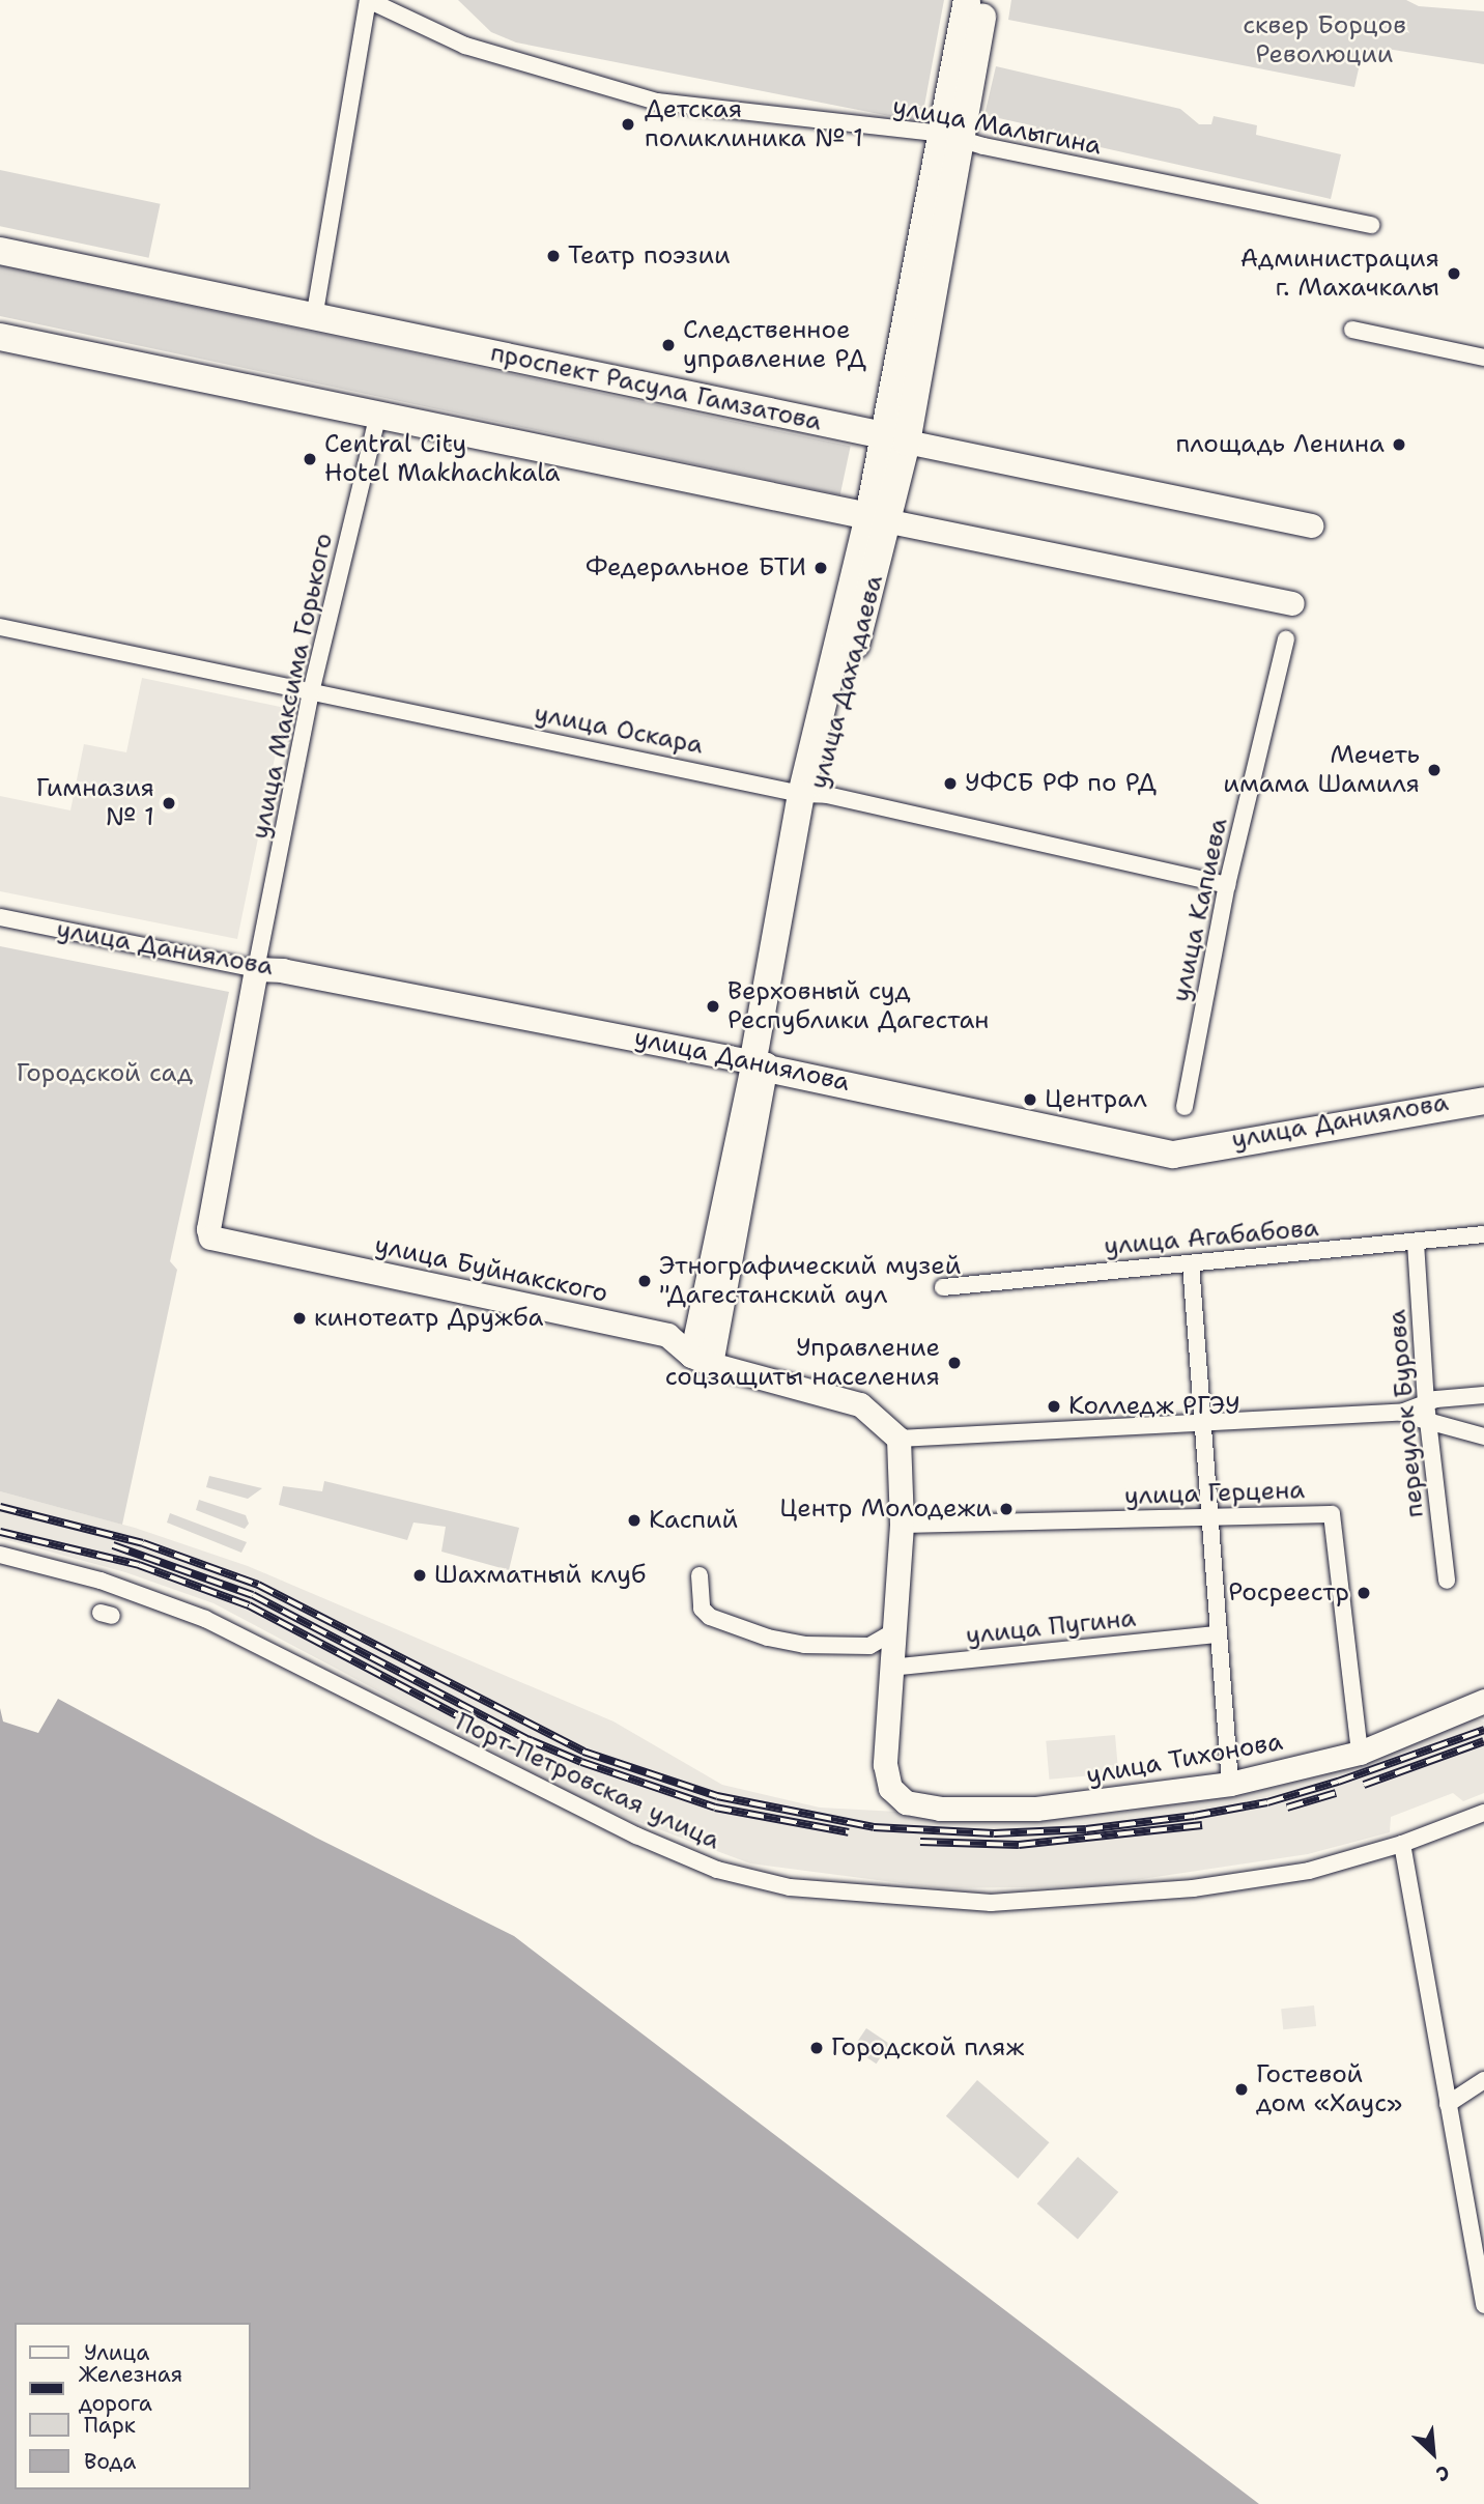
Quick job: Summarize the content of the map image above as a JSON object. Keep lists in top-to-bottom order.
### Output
{
  "streets": {
    "main road": ["проспект Расула Гамзатова", "улица Дахадаева", "улица Даниялова"],
    "street": [
      "улица Малыгина",
      "улица Максима Горького",
      "улица Оскара",
      "улица Капиева",
      "улица Агабабова",
      "улица Буйнакского",
      "переулок Бурова",
      "улица Герцена",
      "улица Пугина",
      "улица Тихонова",
      "Порт-Петровская улица"
    ]
  },
  "crossings": [
    ["улица Малыгина", "улица Дахадаева"],
    ["проспект Расула Гамзатова", "улица Дахадаева"],
    ["улица Дахадаева", "улица Оскара"],
    ["улица Дахадаева", "улица Даниялова"],
    ["улица Дахадаева", "улица Буйнакского"],
    ["улица Максима Горького", "улица Оскара"],
    ["улица Максима Горького", "улица Даниялова"],
    ["улица Максима Горького", "улица Буйнакского"],
    ["улица Оскара", "улица Капиева"],
    ["улица Даниялова", "улица Буйнакского"],
    ["улица Агабабова", "переулок Бурова"],
    ["улица Герцена", "улица Тихонова"],
    ["улица Пугина", "улица Тихонова"]
  ],
  "parks": ["сквер Борцов Революции", "Городской сад"],
  "places": [
    "Детская поликлиника № 1",
    "Театр поэзии",
    "Администрация г. Махачкалы",
    "Следственное управление РД",
    "площадь Ленина",
    "Central City Hotel Makhachkala",
    "Федеральное БТИ",
    "Мечеть имама Шамиля",
    "УФСБ РФ по РД",
    "Гимназия № 1",
    "Верховный суд Республики Дагестан",
    "Централ",
    "Этнографический музей \"Дагестанский аул",
    "кинотеатр Дружба",
    "Управление соцзащиты населения",
    "Колледж РГЭУ",
    "Центр Молодежи",
    "Каспий",
    "Шахматный клуб",
    "Росреестр",
    "Городской пляж",
    "Гостевой дом «Хаус»"
  ],
  "legend": [
    "Улица",
    "Железная дорога",
    "Парк",
    "Вода"
  ],
  "north": "bottom right"
}
